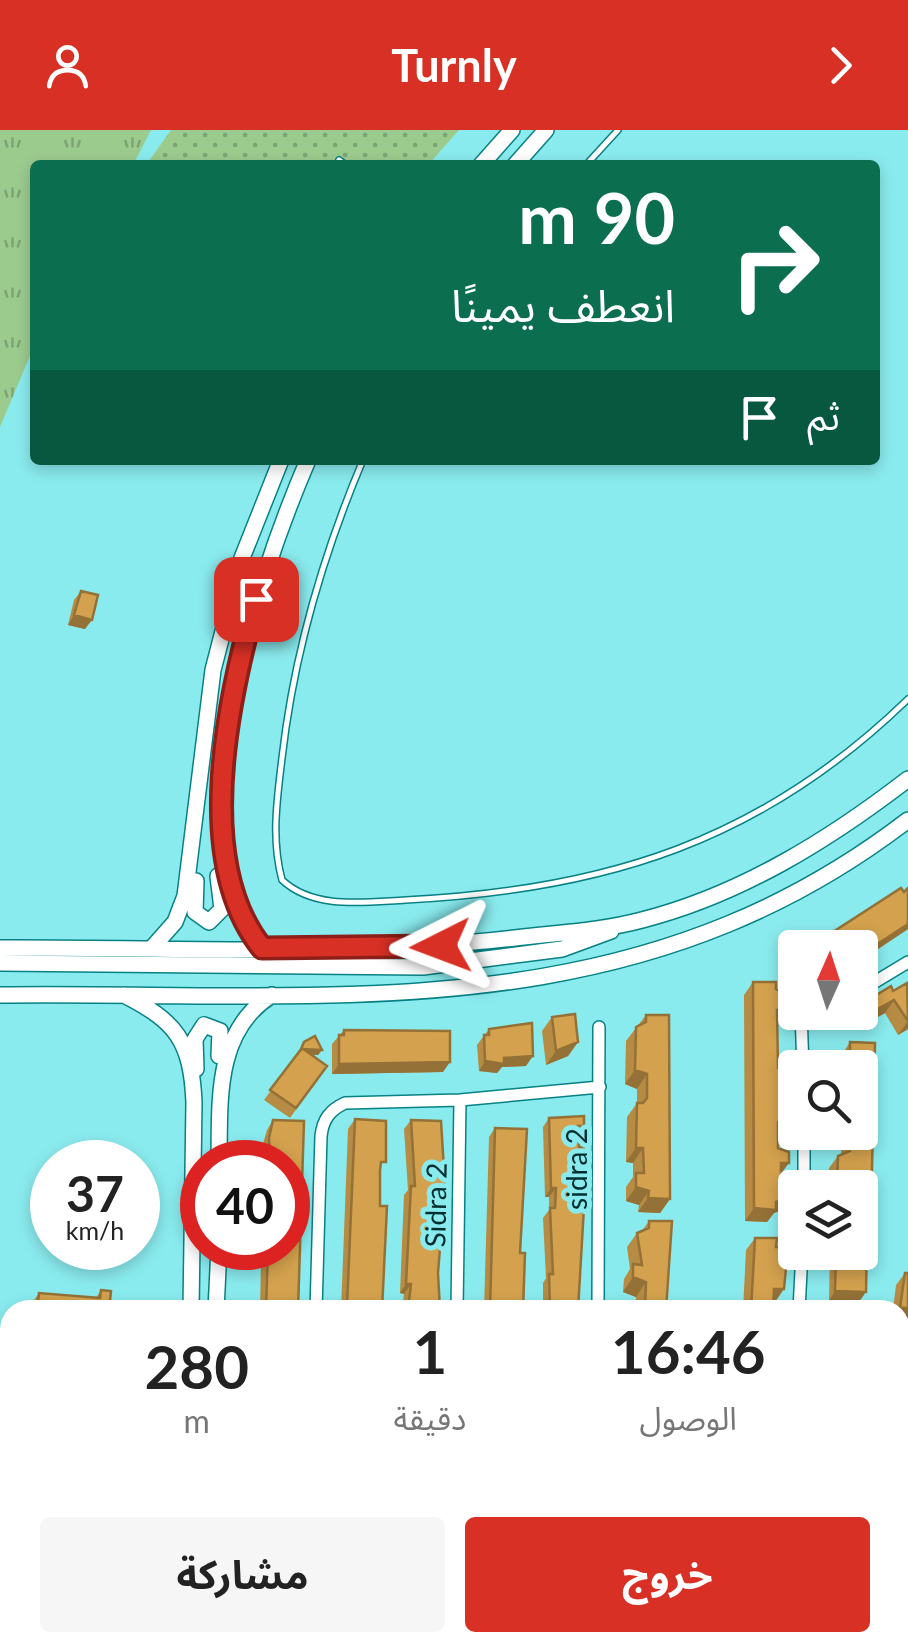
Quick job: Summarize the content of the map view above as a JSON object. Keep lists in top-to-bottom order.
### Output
{
  "streets": {
    "street": ["sidra 2", "Sidra 2"]
  },
  "crossings": [
    ["sidra 2", "Sidra 2"]
  ],
  "north": "top",
  "page": {
    "header": "Turnly",
    "turn": ["90 m", "انعطف يمينًا"],
    "then": "ثم",
    "speed": "37 km/h",
    "limit": "40",
    "eta": [
      "16:46",
      "الوصول",
      "1",
      "دقيقة",
      "280",
      "m"
    ],
    "buttons": ["خروج", "مشاركة"]
  }
}
